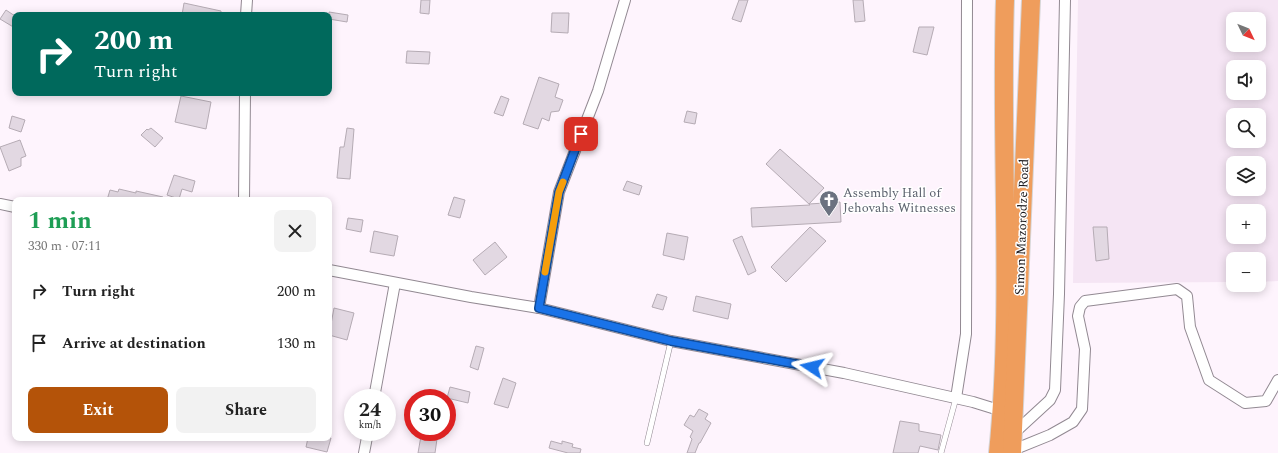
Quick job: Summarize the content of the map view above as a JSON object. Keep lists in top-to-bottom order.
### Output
{
  "streets": {
    "highway": ["Simon Mazorodze Road"]
  },
  "places": {
    "church": ["Assembly Hall of Jehovahs Witnesses"]
  },
  "north": "bottom right",
  "page": {
    "map_buttons": ["+", "−"],
    "turn": ["200 m", "Turn right"],
    "heading": ["1 min", "330 m · 07:11"],
    "list": [
      {
        "name": "Turn right",
        "value": "200 m"
      },
      {
        "name": "Arrive at destination",
        "value": "130 m"
      }
    ],
    "buttons": ["Exit", "Share"],
    "speed": "24 km/h",
    "limit": "30"
  }
}
